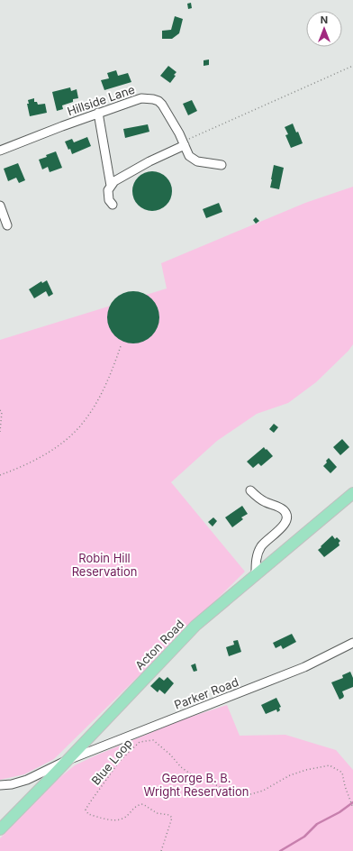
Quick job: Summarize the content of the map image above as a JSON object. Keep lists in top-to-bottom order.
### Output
{
  "streets": {
    "main road": ["Acton Road"],
    "street": ["Hillside Lane", "Parker Road"],
    "path": ["Blue Loop"]
  },
  "crossings": [
    ["Acton Road", "Parker Road"]
  ],
  "parks": ["Robin Hill Reservation", "George B. B. Wright Reservation"],
  "north": "top"
}
